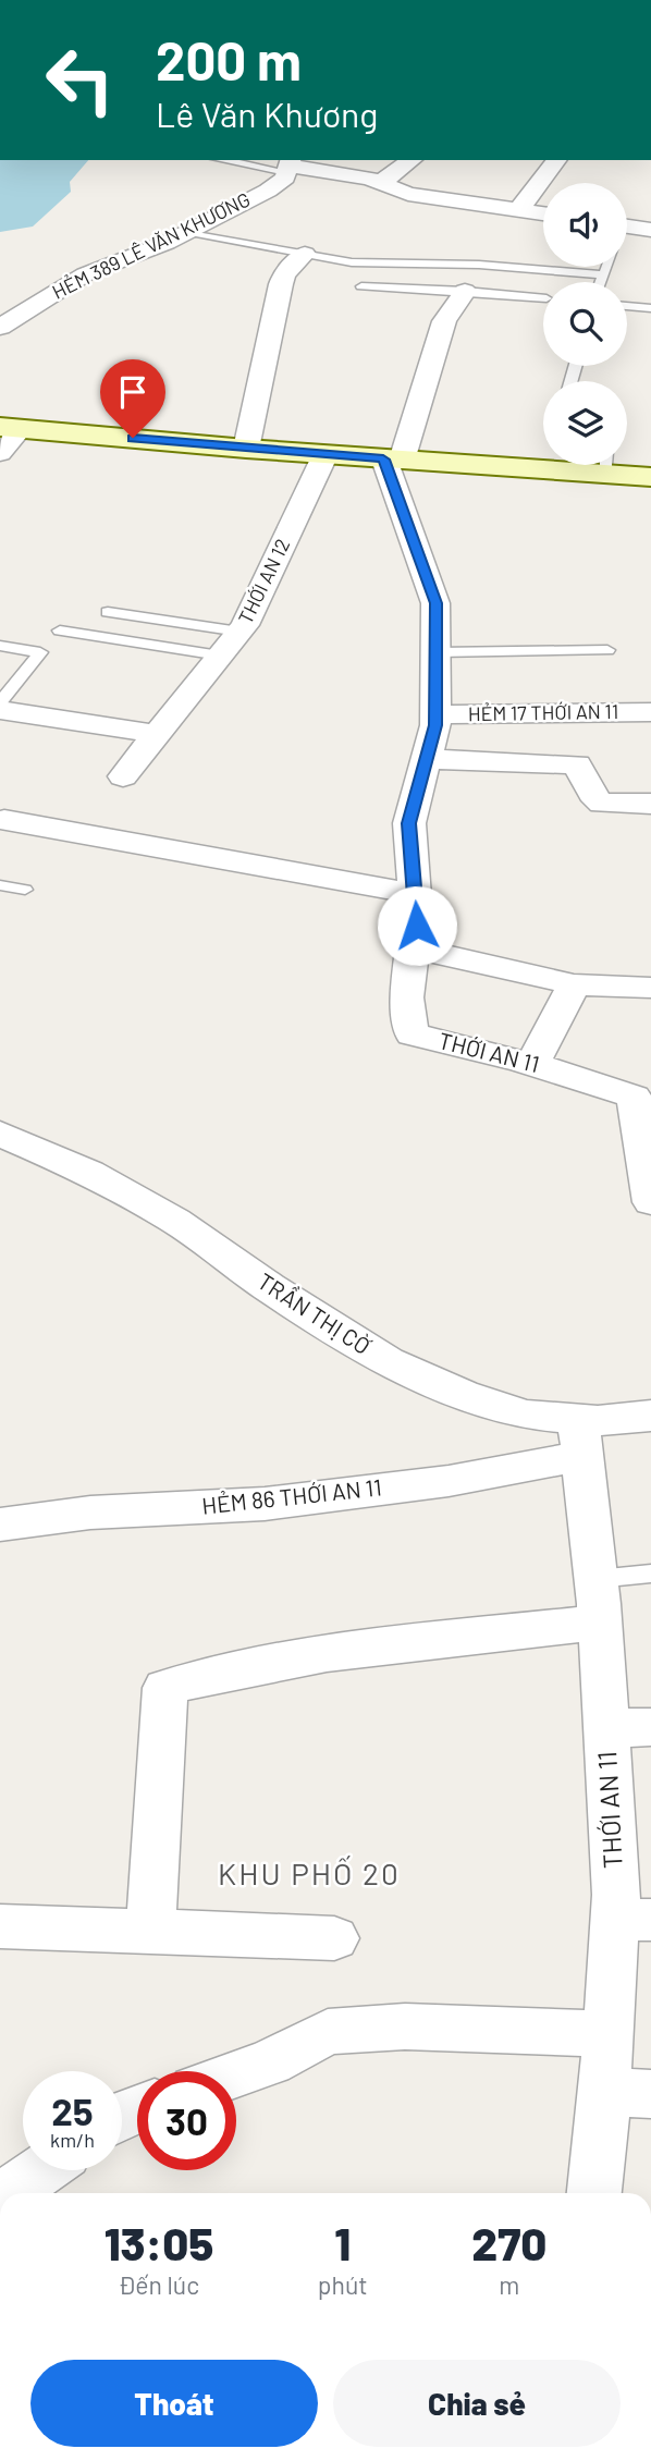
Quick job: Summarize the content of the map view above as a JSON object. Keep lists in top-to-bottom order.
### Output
{
  "streets": {
    "street": [
      "HẺM 389 LÊ VĂN KHƯƠNG",
      "THỚI AN 12",
      "HẺM 17 THỚI AN 11",
      "THỚI AN 11",
      "TRẦN THỊ CỜ",
      "HẺM 86 THỚI AN 11"
    ]
  },
  "crossings": [
    ["HẺM 17 THỚI AN 11", "THỚI AN 11"],
    ["THỚI AN 11", "TRẦN THỊ CỜ"],
    ["THỚI AN 11", "HẺM 86 THỚI AN 11"],
    ["TRẦN THỊ CỜ", "HẺM 86 THỚI AN 11"]
  ],
  "districts": ["KHU PHỐ 20"],
  "page": {
    "turn": ["200 m", "Lê Văn Khương"],
    "speed": "25 km/h",
    "limit": "30",
    "eta": [
      "13:05",
      "Đến lúc",
      "1",
      "phút",
      "270",
      "m"
    ],
    "buttons": ["Thoát", "Chia sẻ"]
  }
}
